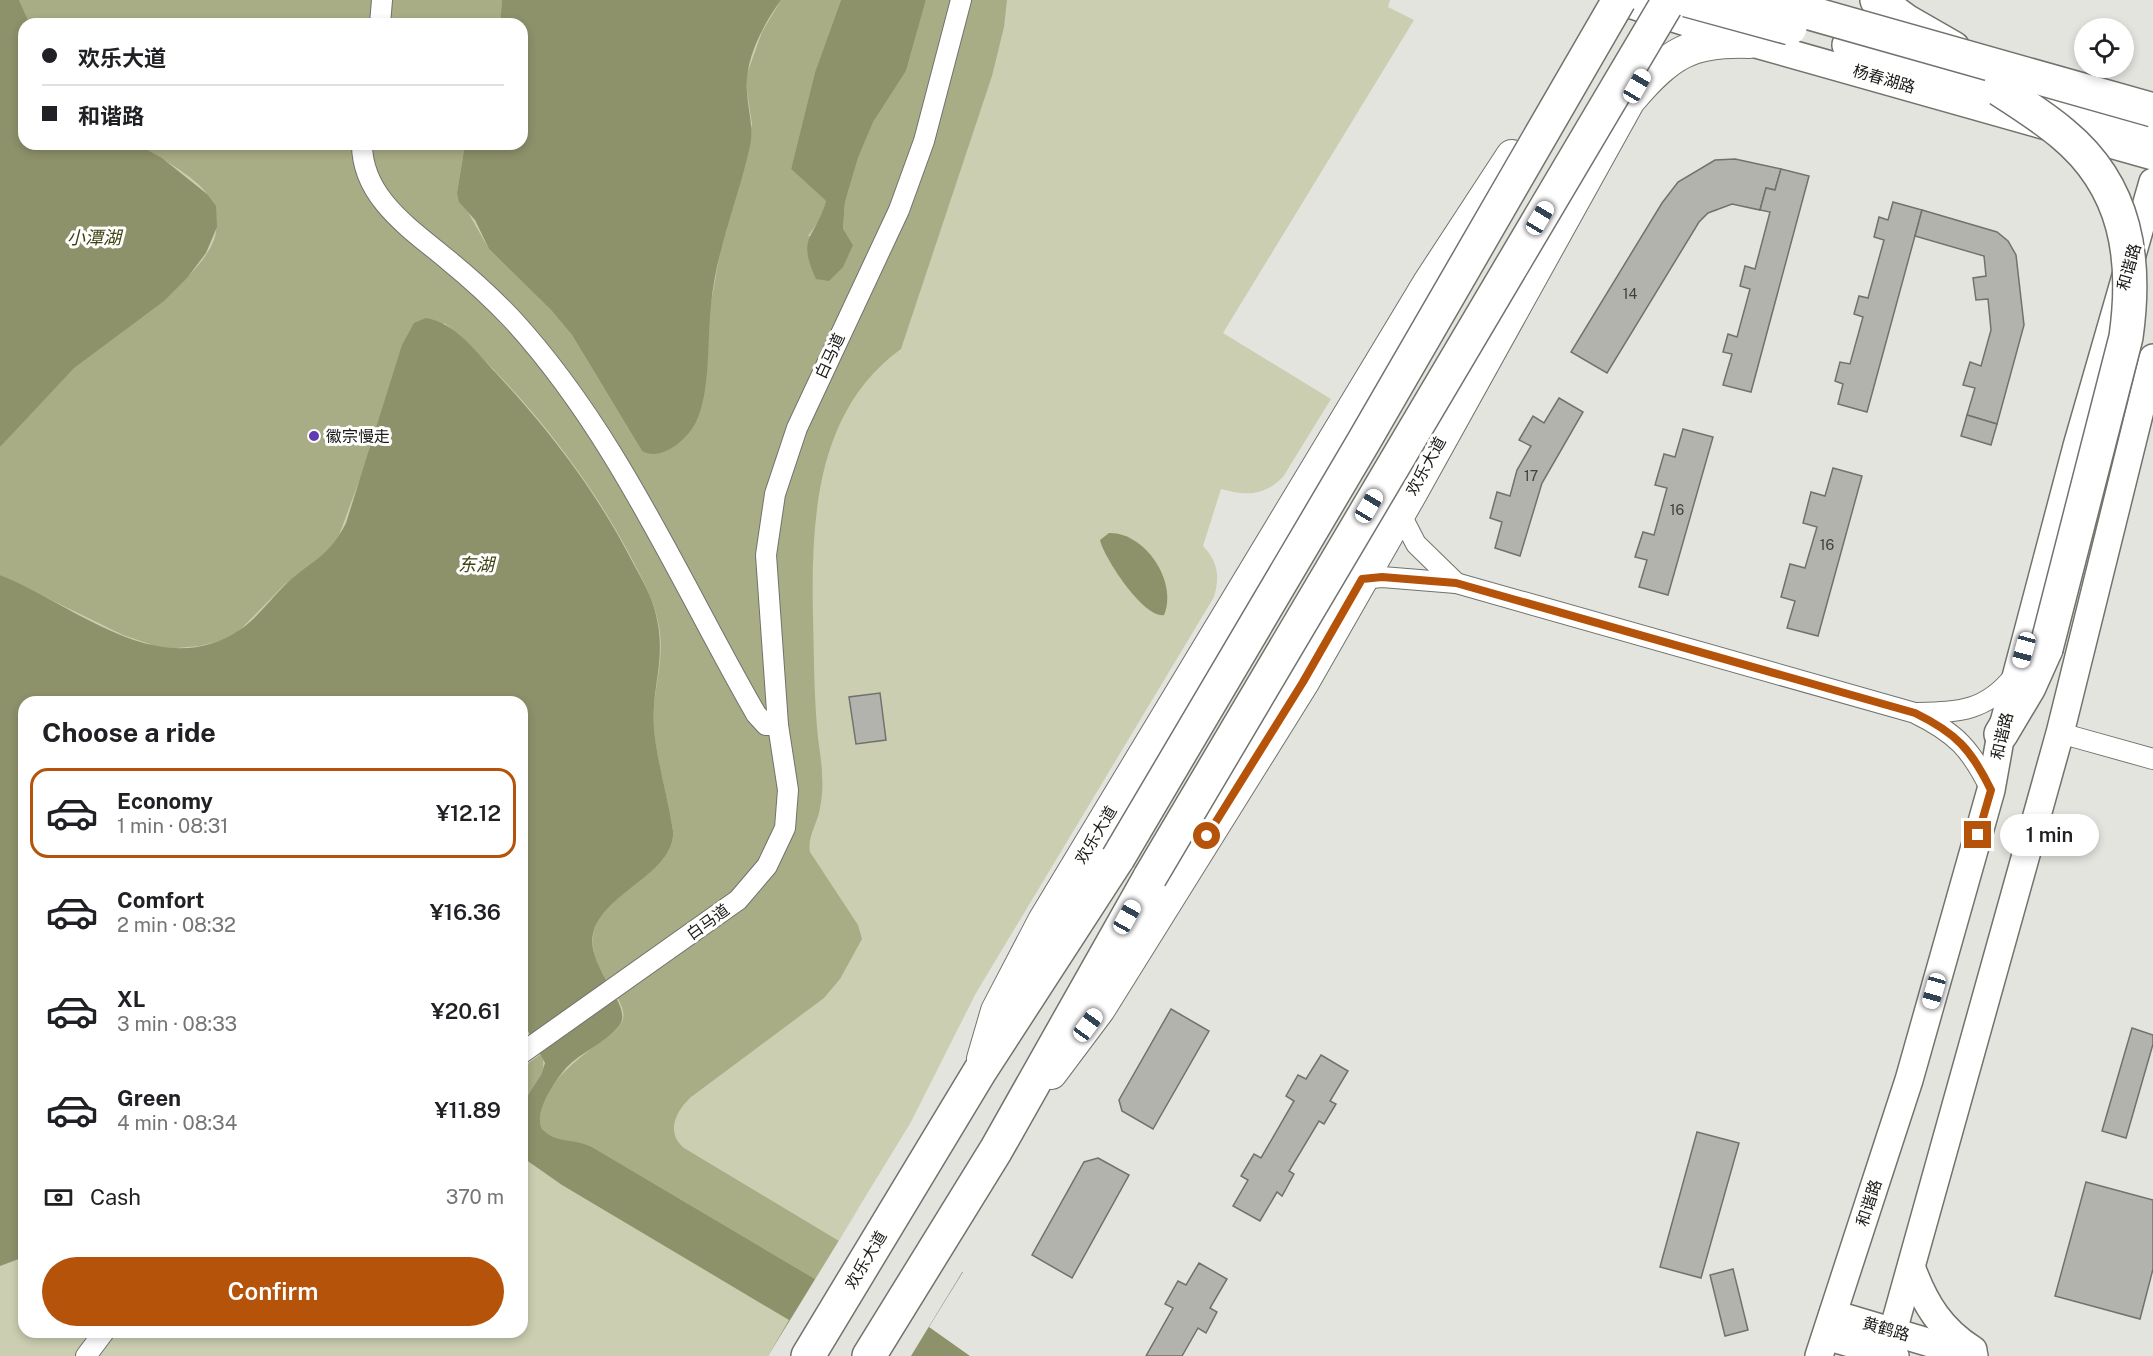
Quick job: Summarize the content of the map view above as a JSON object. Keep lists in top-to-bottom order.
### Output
{
  "streets": {
    "highway": ["欢乐大道"],
    "main road": ["杨春湖路", "和谐路", "黄鹤路"],
    "street": ["白马道"]
  },
  "crossings": [
    ["杨春湖路", "欢乐大道"],
    ["和谐路", "黄鹤路"]
  ],
  "water": ["小潭湖", "东湖"],
  "places": ["徽宗慢走"],
  "house_numbers": [
    "14",
    "17",
    "16",
    "16"
  ],
  "page": {
    "banner": ["欢乐大道", "和谐路"],
    "heading": "Choose a ride",
    "list": [
      {
        "name": "Economy",
        "note": "1 min · 08:31",
        "value": "¥12.12"
      },
      {
        "name": "Comfort",
        "note": "2 min · 08:32",
        "value": "¥16.36"
      },
      {
        "name": "XL",
        "note": "3 min · 08:33",
        "value": "¥20.61"
      },
      {
        "name": "Green",
        "note": "4 min · 08:34",
        "value": "¥11.89"
      }
    ],
    "bubble": "1 min",
    "pay": ["Cash", "370 m"],
    "buttons": "Confirm"
  }
}
